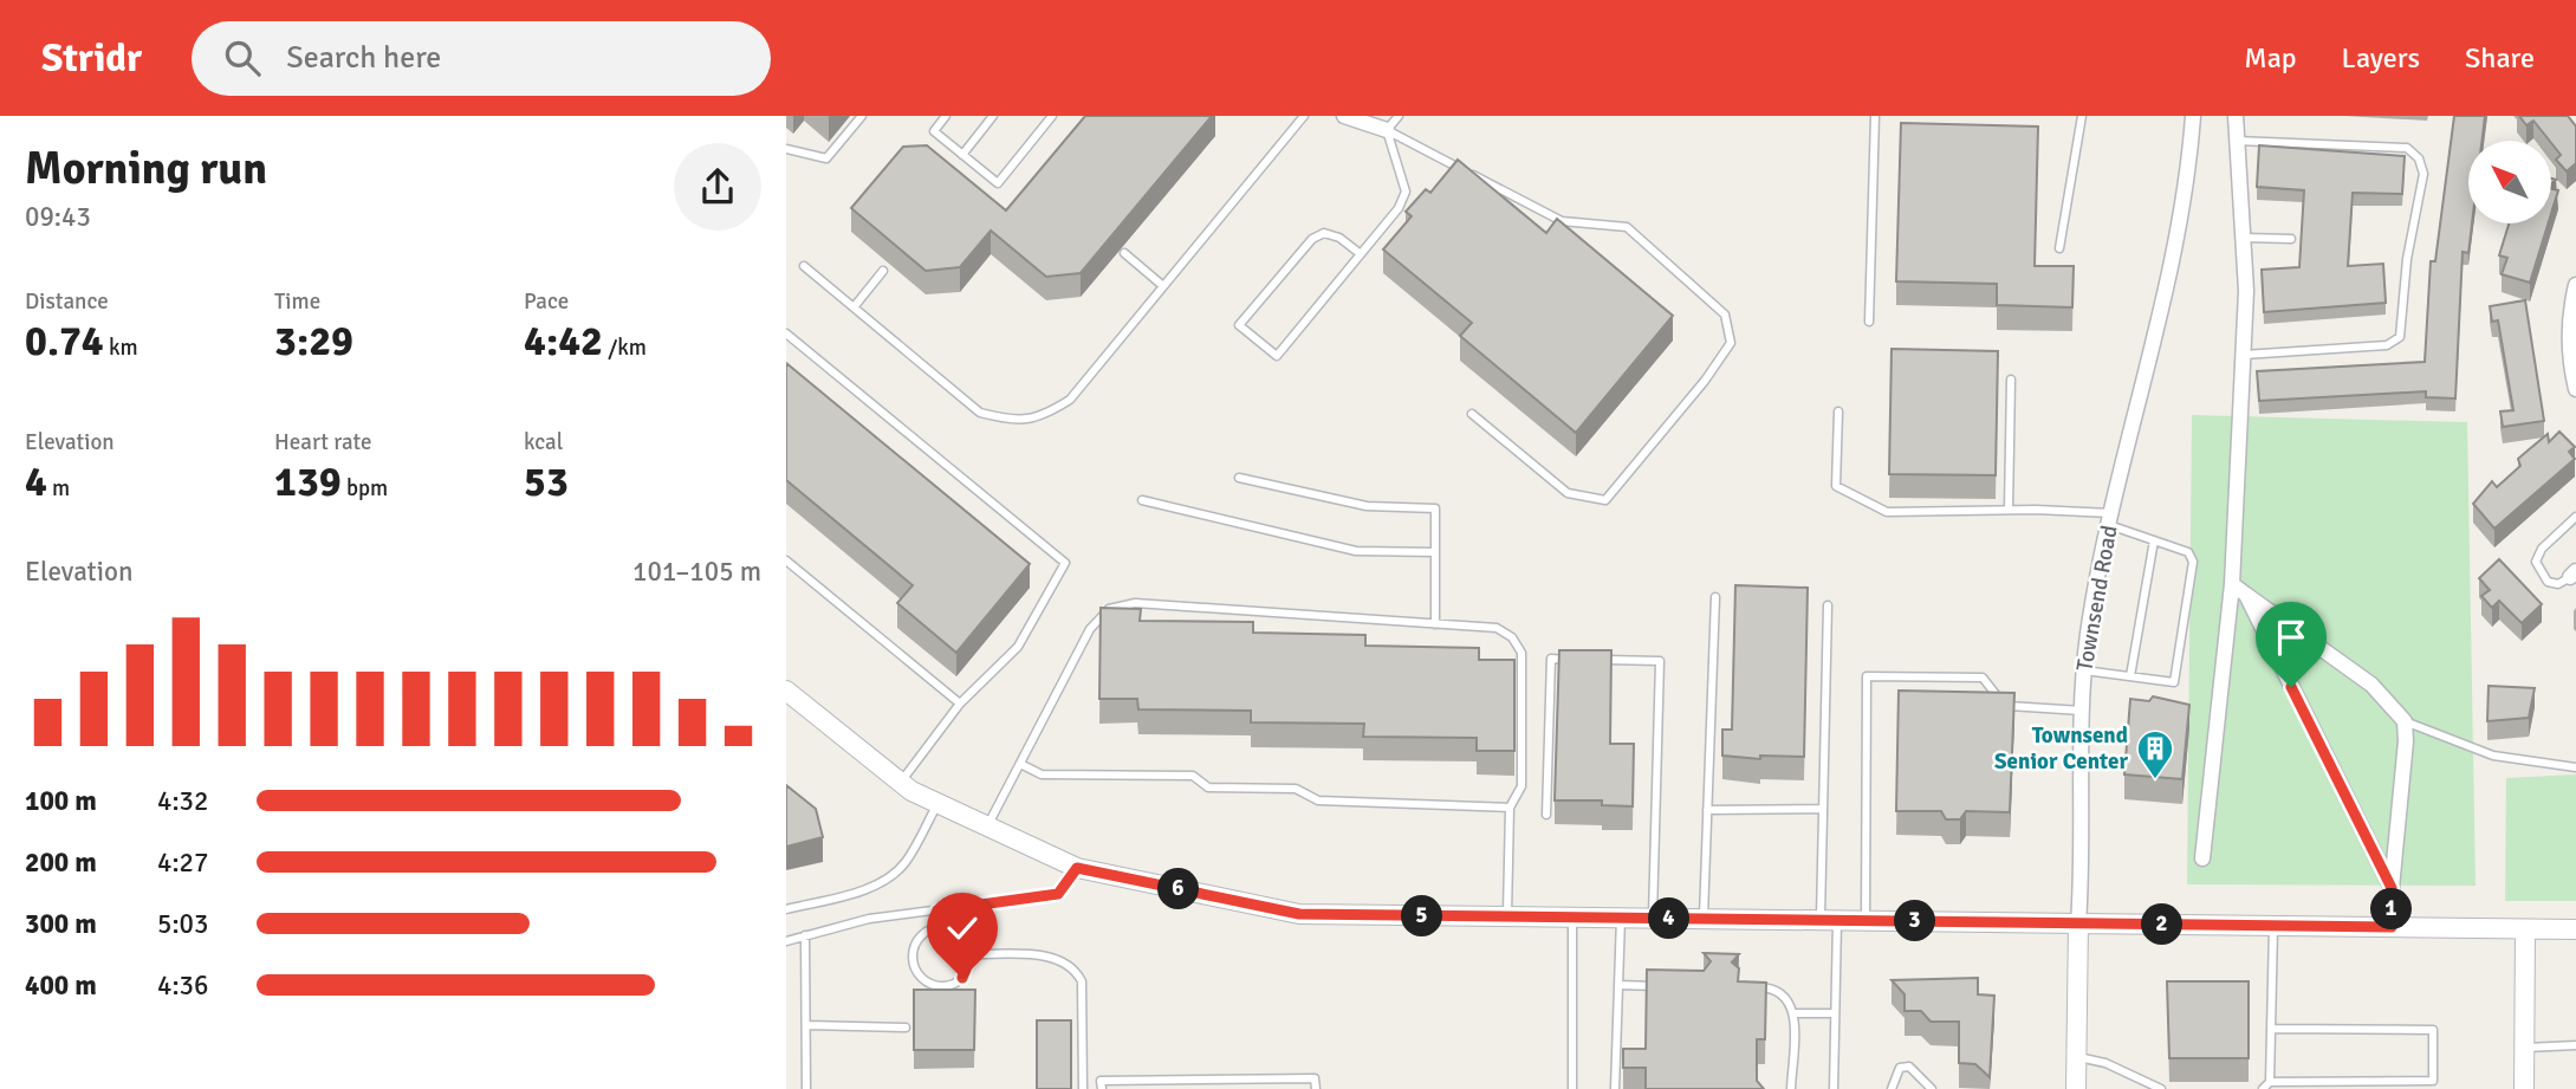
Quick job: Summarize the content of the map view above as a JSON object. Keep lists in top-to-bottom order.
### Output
{
  "streets": {
    "street": ["Townsend Road"]
  },
  "places": {
    "building": ["Townsend Senior Center"]
  },
  "north": "top left",
  "page": {
    "header": "Stridr",
    "search": "Search here",
    "nav": ["Map", "Layers", "Share"],
    "heading": ["Morning run", "09:43"],
    "stats": [
      ["Distance", "0.74 km"],
      ["Time", "3:29"],
      ["Pace", "4:42 /km"],
      ["Elevation", "4 m"],
      ["Heart rate", "139 bpm"],
      ["kcal", "53"]
    ],
    "chart": ["Elevation", "101–105 m"],
    "list": [
      {
        "name": "100 m",
        "note": "4:32"
      },
      {
        "name": "200 m",
        "note": "4:27"
      },
      {
        "name": "300 m",
        "note": "5:03"
      },
      {
        "name": "400 m",
        "note": "4:36"
      }
    ],
    "pins": [
      "6",
      "1",
      "5",
      "4",
      "3",
      "2"
    ]
  }
}
